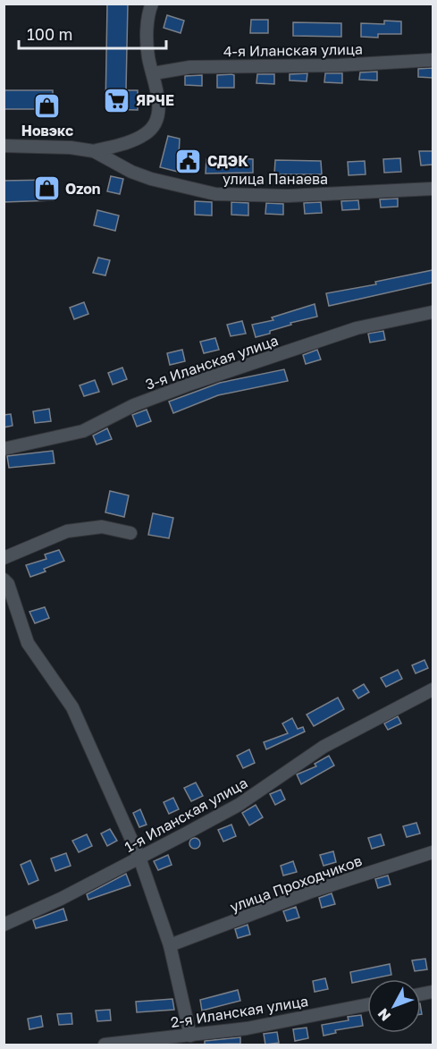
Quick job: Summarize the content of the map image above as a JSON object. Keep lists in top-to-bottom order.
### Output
{
  "streets": {
    "street": [
      "4-я Иланская улица",
      "улица Панаева",
      "3-я Иланская улица",
      "1-я Иланская улица",
      "улица Проходчиков",
      "2-я Иланская улица"
    ]
  },
  "places": {
    "supermarket": ["ЯРЧЕ"],
    "shop": ["Новэкс", "Ozon"],
    "public building": ["СДЭК"]
  },
  "scale_bar": "100 m",
  "north": "bottom left"
}
